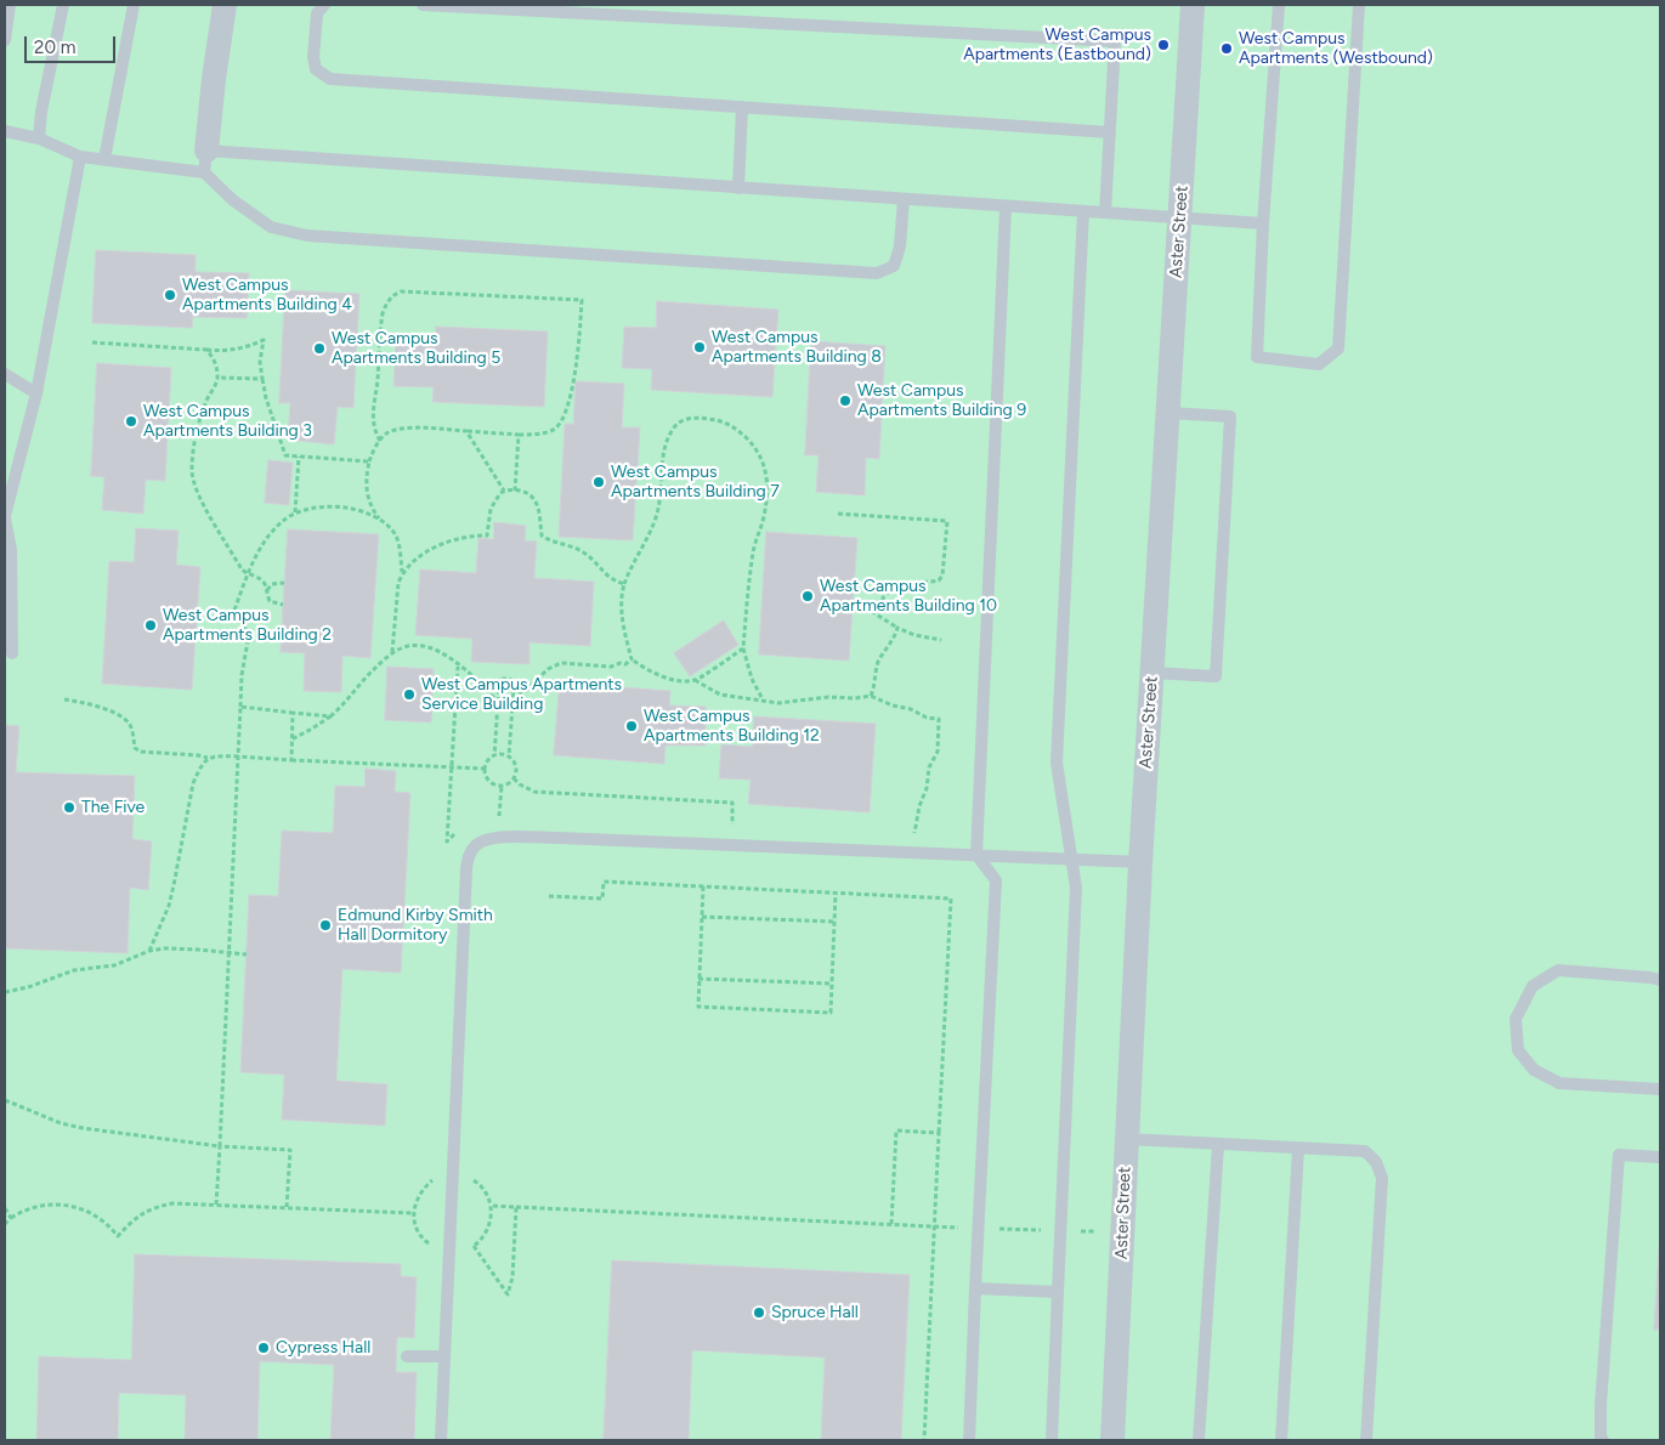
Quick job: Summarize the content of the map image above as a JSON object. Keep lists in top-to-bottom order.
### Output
{
  "streets": {
    "street": ["Aster Street"]
  },
  "places": [
    "West Campus Apartments (Eastbound)",
    "West Campus Apartments (Westbound)",
    "West Campus Apartments Building 4",
    "West Campus Apartments Building 8",
    "West Campus Apartments Building 5",
    "West Campus Apartments Building 9",
    "West Campus Apartments Building 3",
    "West Campus Apartments Building 7",
    "West Campus Apartments Building 10",
    "West Campus Apartments Building 2",
    "West Campus Apartments Service Building",
    "West Campus Apartments Building 12",
    "The Five",
    "Edmund Kirby Smith Hall Dormitory",
    "Spruce Hall",
    "Cypress Hall"
  ],
  "scale_bar": "20 m"
}
